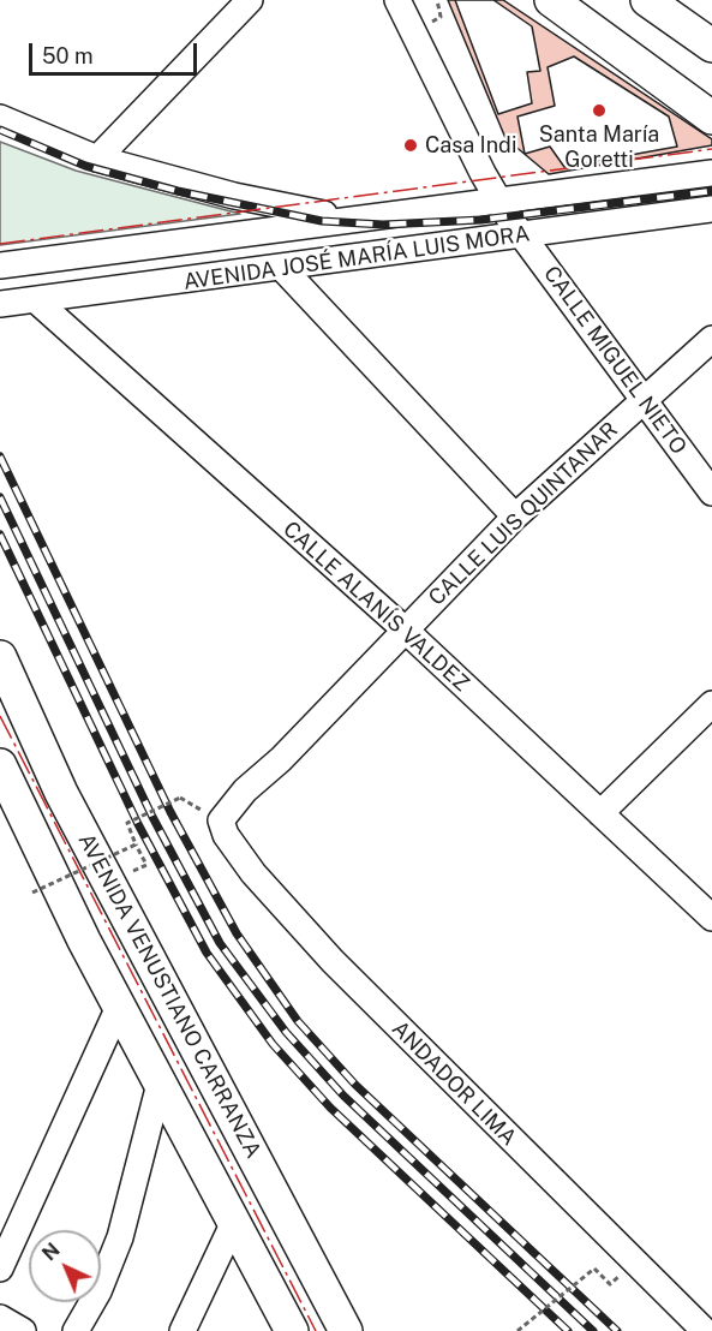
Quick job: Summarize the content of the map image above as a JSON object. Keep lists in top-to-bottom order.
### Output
{
  "streets": {
    "main road": ["AVENIDA VENUSTIANO CARRANZA"],
    "street": [
      "AVENIDA JOSÉ MARÍA LUIS MORA",
      "CALLE MIGUEL NIETO",
      "CALLE LUIS QUINTANAR",
      "CALLE ALANÍS VALDEZ",
      "ANDADOR LIMA"
    ]
  },
  "crossings": [
    ["AVENIDA JOSÉ MARÍA LUIS MORA", "CALLE MIGUEL NIETO"],
    ["AVENIDA JOSÉ MARÍA LUIS MORA", "CALLE ALANÍS VALDEZ"],
    ["CALLE MIGUEL NIETO", "CALLE LUIS QUINTANAR"],
    ["CALLE LUIS QUINTANAR", "CALLE ALANÍS VALDEZ"],
    ["CALLE LUIS QUINTANAR", "ANDADOR LIMA"]
  ],
  "places": ["Santa María Goretti", "Casa Indi"],
  "scale_bar": "50 m",
  "north": "top left"
}
